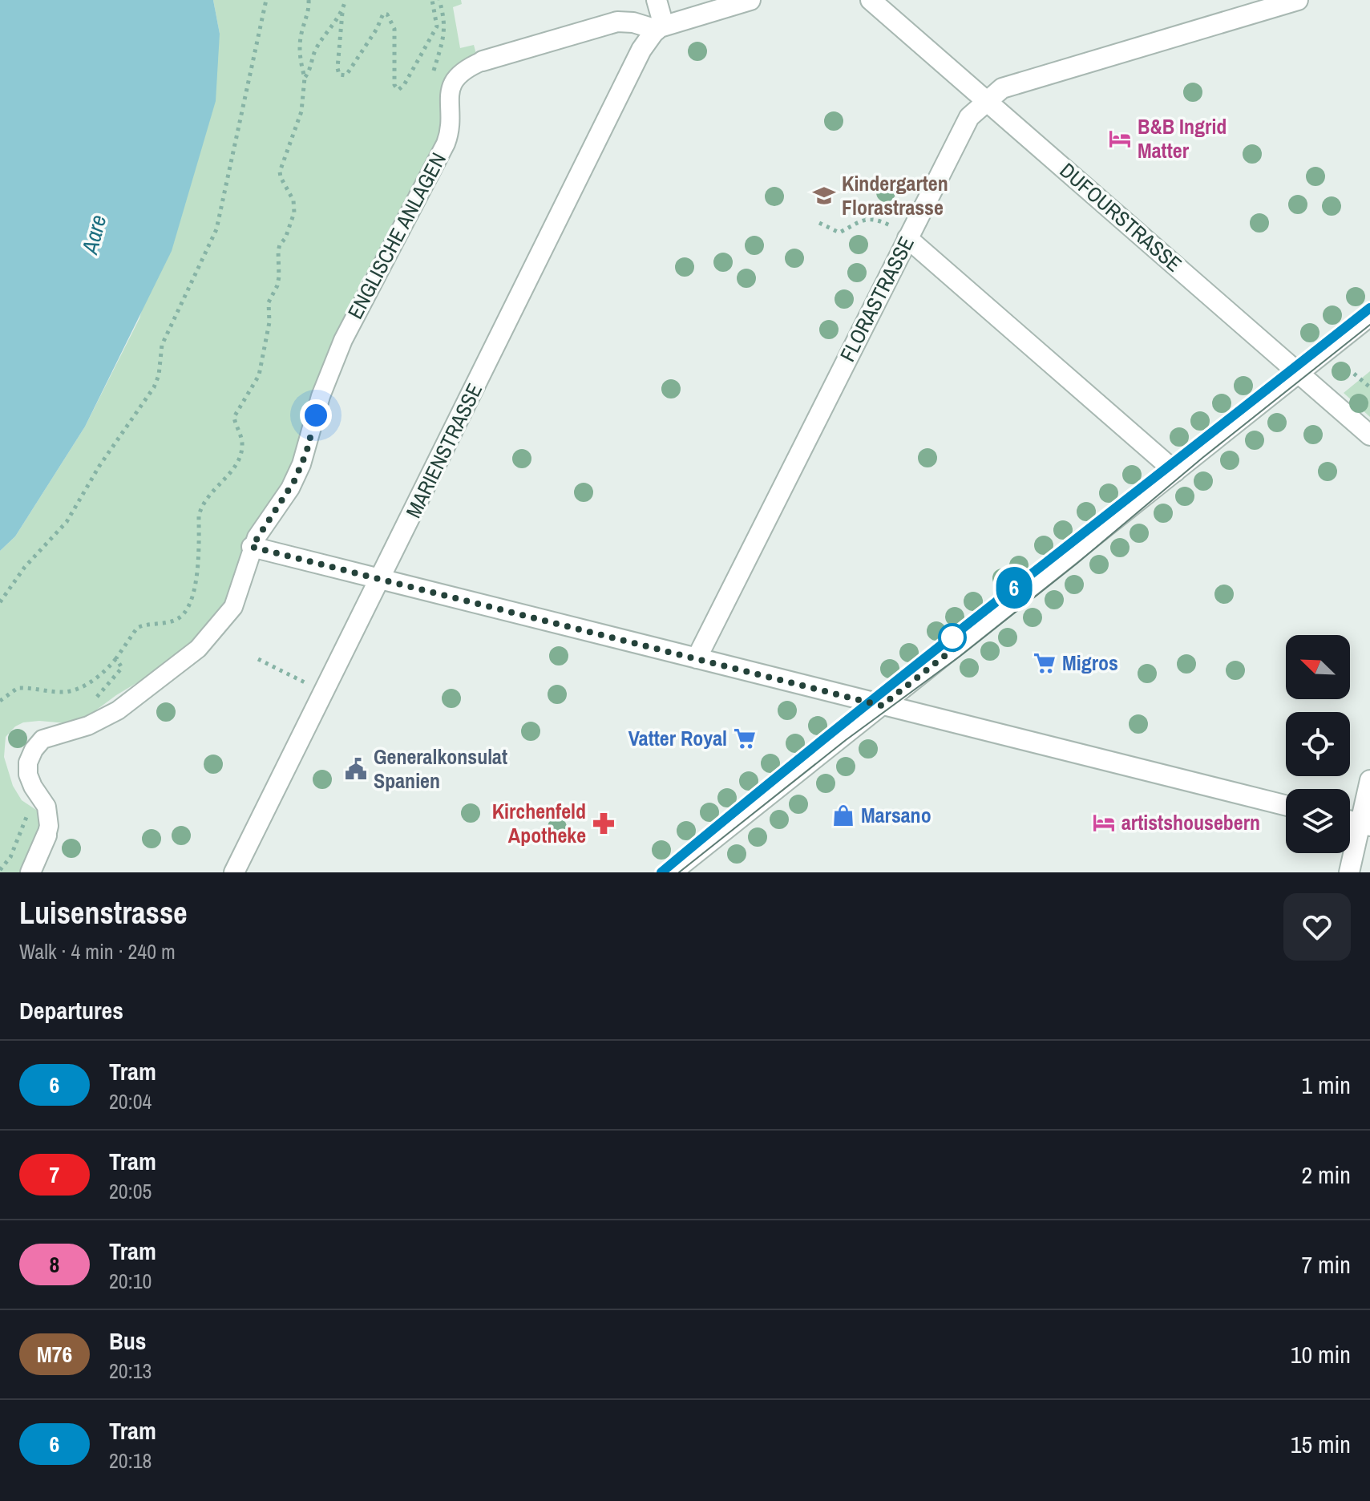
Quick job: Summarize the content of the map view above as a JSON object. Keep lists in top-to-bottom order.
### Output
{
  "streets": {
    "street": [
      "DUFOURSTRASSE",
      "ENGLISCHE ANLAGEN",
      "FLORASTRASSE",
      "MARIENSTRASSE"
    ]
  },
  "crossings": [
    ["DUFOURSTRASSE", "FLORASTRASSE"],
    ["ENGLISCHE ANLAGEN", "MARIENSTRASSE"]
  ],
  "water": ["Aare"],
  "places": {
    "hotel": ["B&B Ingrid Matter", "artistshousebern"],
    "school or university": ["Kindergarten Florastrasse"],
    "supermarket": ["Migros", "Vatter Royal"],
    "public building": ["Generalkonsulat Spanien"],
    "shop": ["Marsano"],
    "pharmacy": ["Kirchenfeld Apotheke"]
  },
  "lines": ["tram line 6"],
  "north": "top left",
  "page": {
    "on_map": "6",
    "heading": [
      ["Luisenstrasse", "Walk · 4 min · 240 m"],
      "Departures"
    ],
    "list": [
      {
        "mark": "6",
        "name": "Tram",
        "note": "20:04",
        "value": "1 min"
      },
      {
        "mark": "7",
        "name": "Tram",
        "note": "20:05",
        "value": "2 min"
      },
      {
        "mark": "8",
        "name": "Tram",
        "note": "20:10",
        "value": "7 min"
      },
      {
        "mark": "M76",
        "name": "Bus",
        "note": "20:13",
        "value": "10 min"
      },
      {
        "mark": "6",
        "name": "Tram",
        "note": "20:18",
        "value": "15 min"
      }
    ]
  }
}
